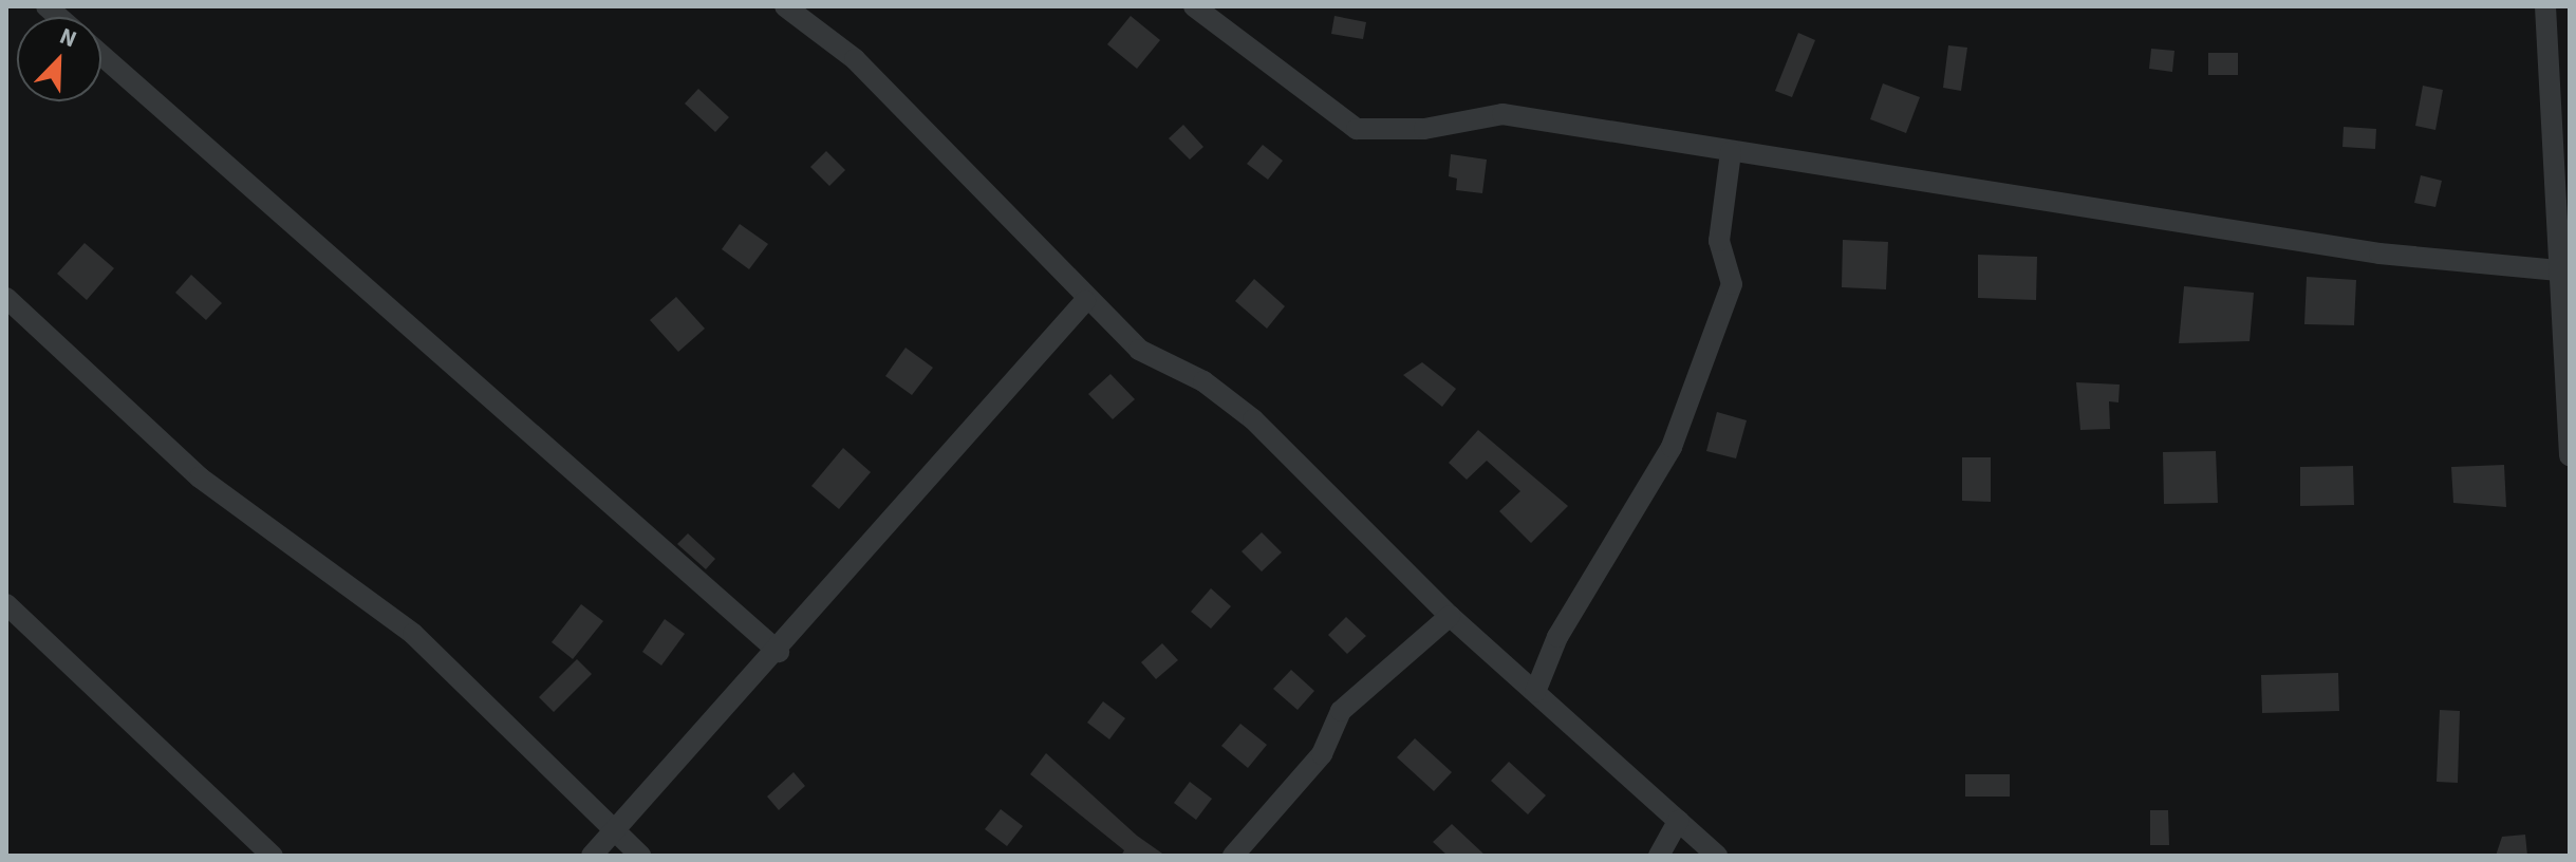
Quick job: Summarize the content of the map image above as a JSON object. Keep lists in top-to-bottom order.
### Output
{
  "north": "top right"
}
